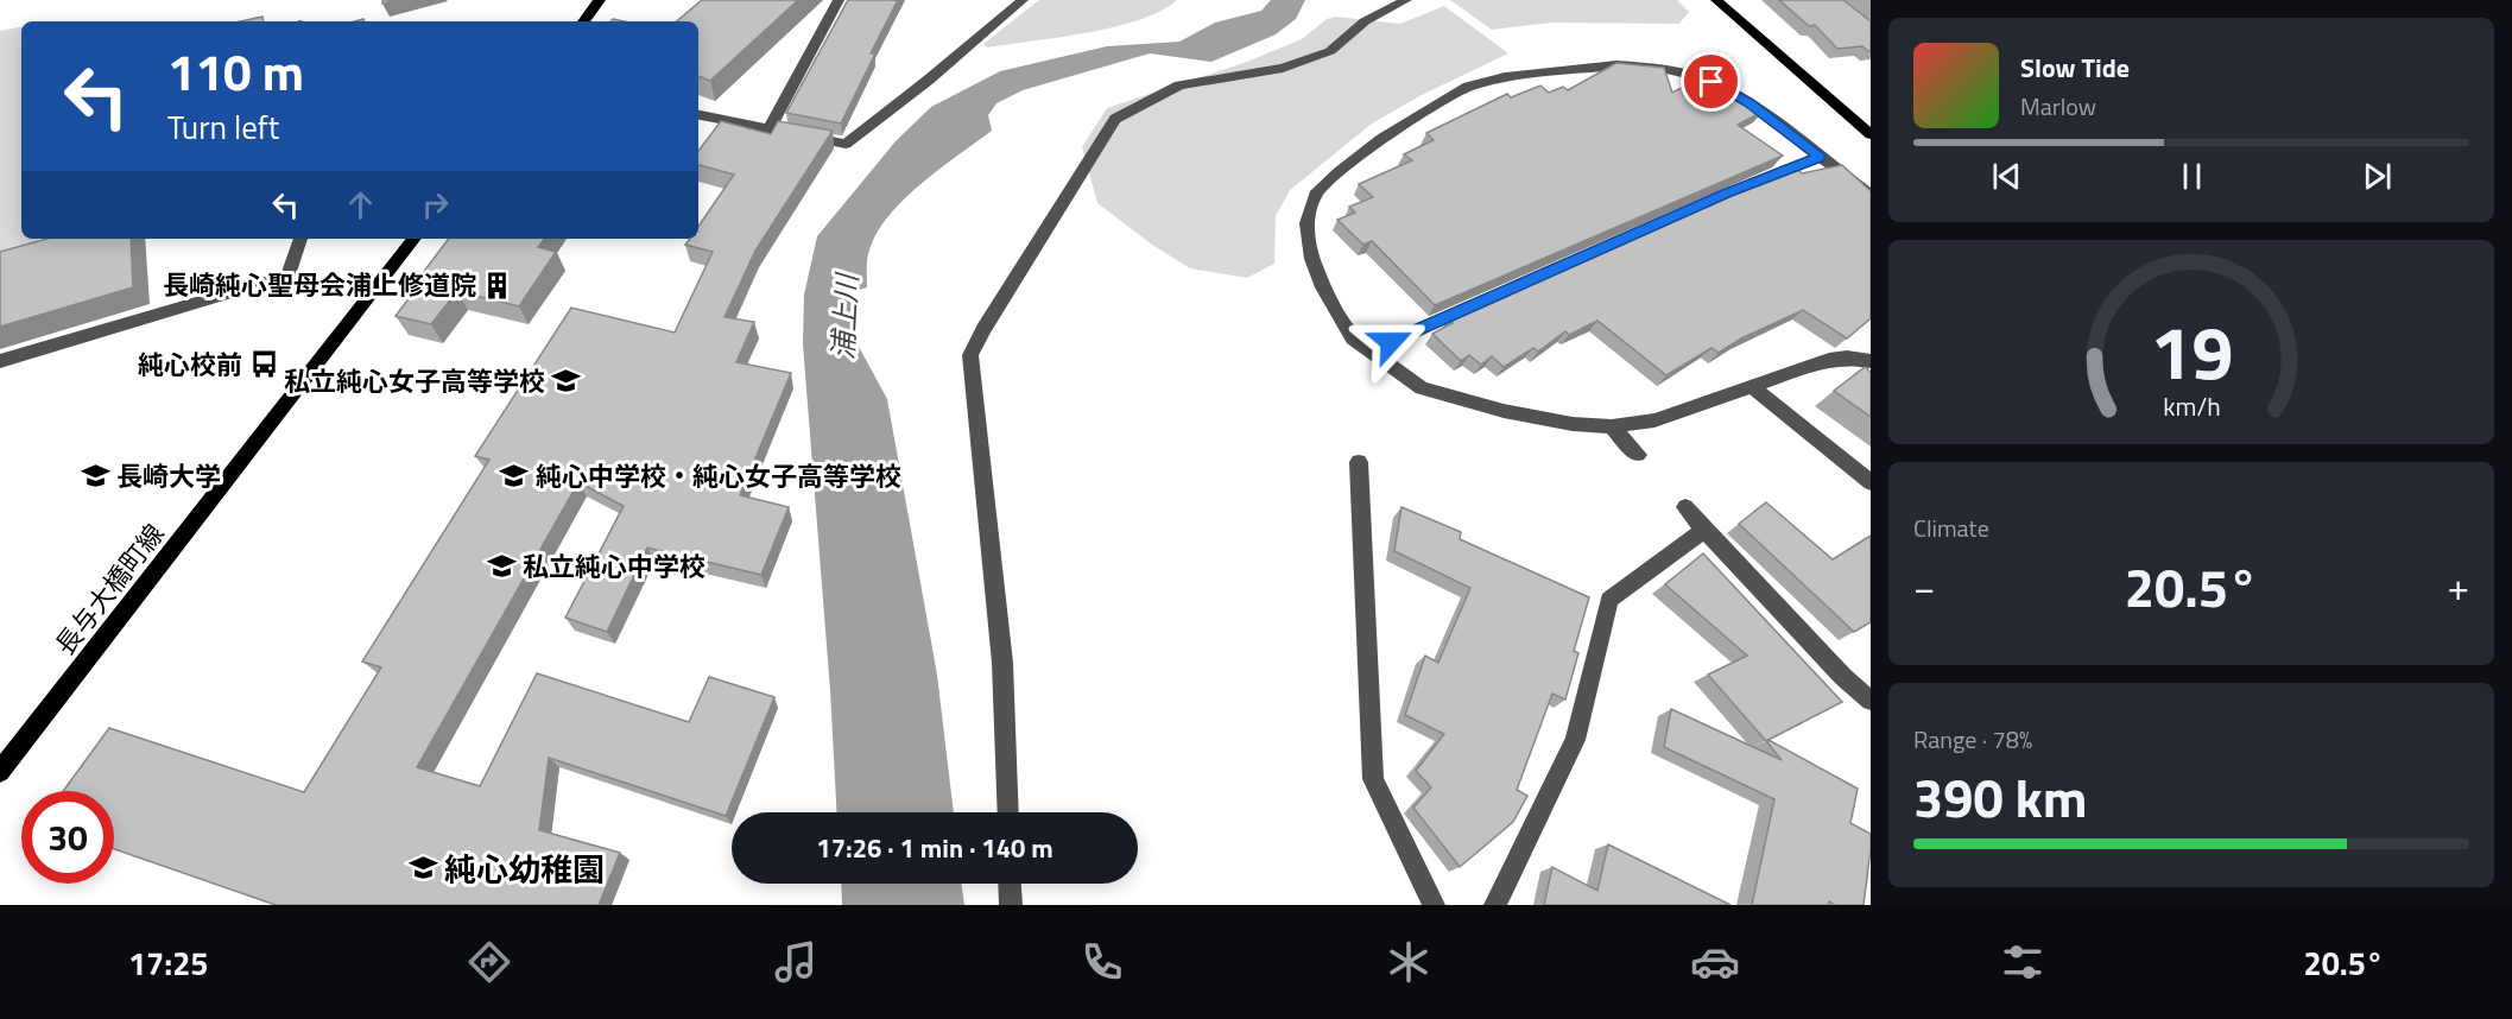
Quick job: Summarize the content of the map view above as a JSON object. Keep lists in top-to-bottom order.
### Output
{
  "streets": {
    "main road": ["長与大橋町線"]
  },
  "water": ["浦上川"],
  "places": {
    "building": ["長崎純心聖母会浦上修道院"],
    "bus stop": ["純心校前"],
    "school or university": [
      "私立純心女子高等学校",
      "長崎大学",
      "純心中学校・純心女子高等学校",
      "私立純心中学校",
      "純心幼稚園"
    ]
  },
  "page": {
    "turn": ["110 m", "Turn left"],
    "song": ["Slow Tide", "Marlow"],
    "tile": [
      "Climate",
      ["Range · 78%", "390 km"]
    ],
    "heat": ["−", "20.5°", "+"],
    "limit": "30",
    "trip": "17:26 · 1 min · 140 m",
    "tabs": ["17:25", "20.5°"],
    "gauge": ["19", "km/h"]
  }
}
